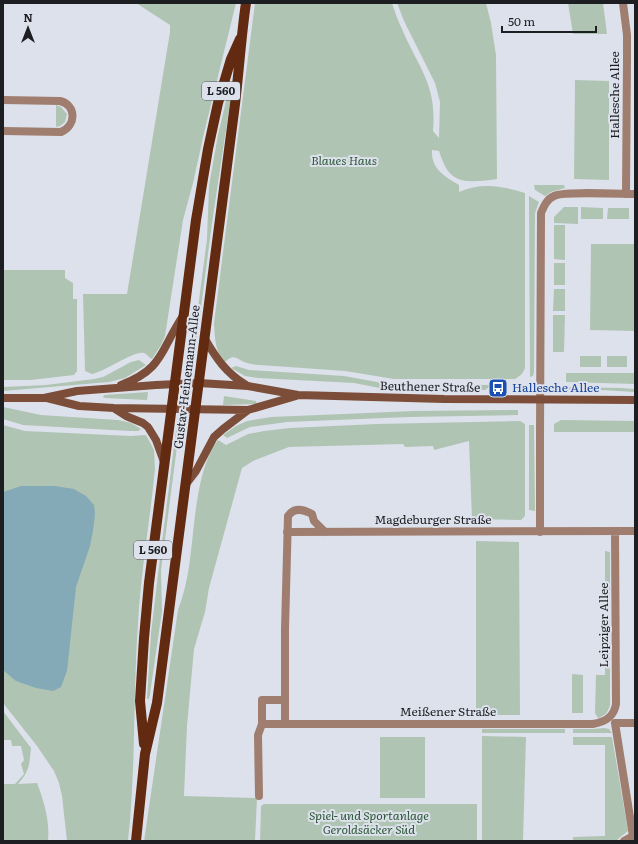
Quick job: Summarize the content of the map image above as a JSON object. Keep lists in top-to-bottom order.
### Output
{
  "streets": {
    "main road": ["L 560", "Gustav-Heinemann-Allee", "Beuthener Straße"],
    "street": [
      "Hallesche Allee",
      "Magdeburger Straße",
      "Leipziger Allee",
      "Meißener Straße"
    ]
  },
  "crossings": [
    ["Hallesche Allee", "Beuthener Straße"],
    ["Gustav-Heinemann-Allee", "Beuthener Straße"],
    ["Magdeburger Straße", "Leipziger Allee"],
    ["Leipziger Allee", "Meißener Straße"]
  ],
  "parks": ["Blaues Haus", "Spiel- und Sportanlage Geroldsäcker Süd"],
  "places": {
    "bus stop": ["Hallesche Allee"]
  },
  "scale_bar": "50 m",
  "north": "top"
}
